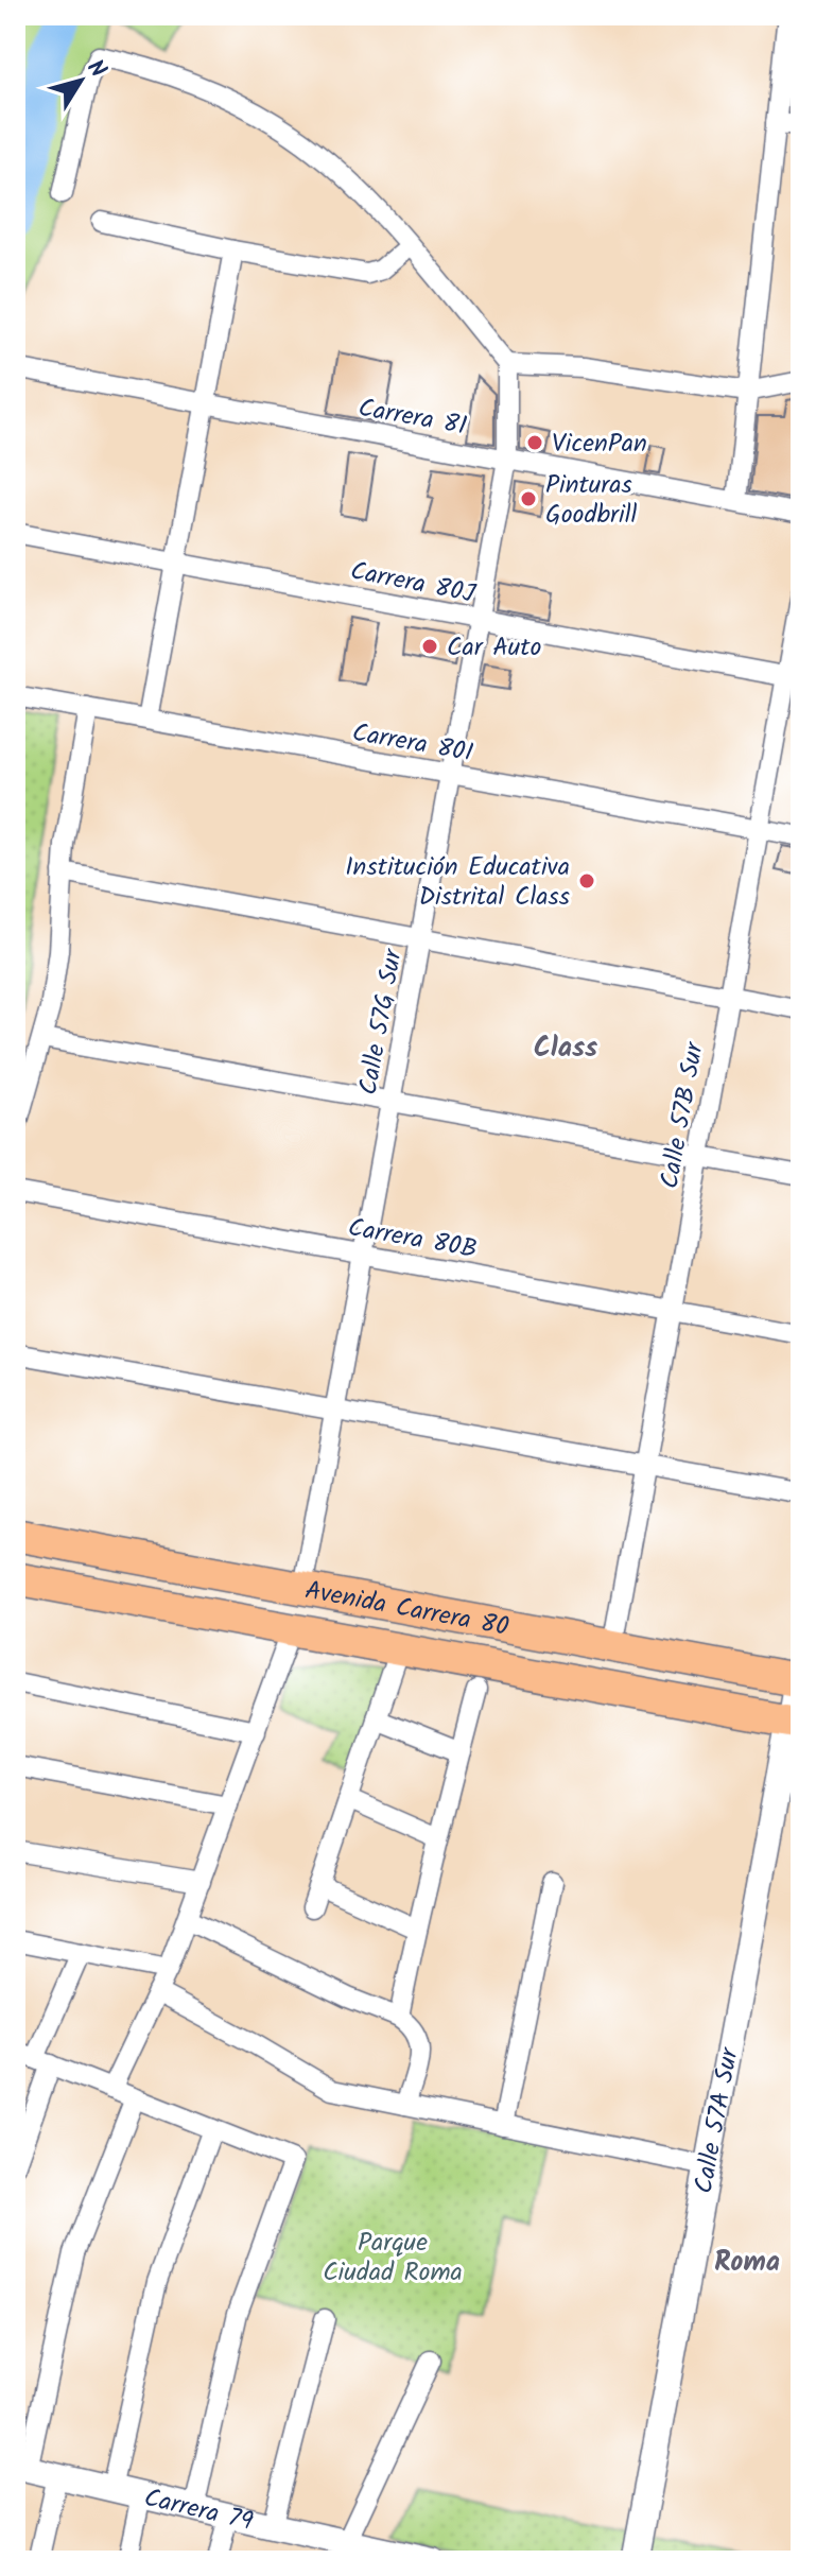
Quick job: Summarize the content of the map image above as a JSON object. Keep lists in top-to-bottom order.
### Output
{
  "streets": {
    "main road": ["Avenida Carrera 80"],
    "street": [
      "Carrera 81",
      "Carrera 80J",
      "Carrera 80I",
      "Calle 57G Sur",
      "Calle 57B Sur",
      "Carrera 80B",
      "Calle 57A Sur",
      "Carrera 79"
    ]
  },
  "crossings": [
    ["Carrera 81", "Calle 57G Sur"],
    ["Carrera 80J", "Calle 57G Sur"],
    ["Carrera 80J", "Calle 57B Sur"],
    ["Carrera 80I", "Calle 57G Sur"],
    ["Carrera 80I", "Calle 57B Sur"],
    ["Calle 57G Sur", "Carrera 80B"],
    ["Calle 57G Sur", "Avenida Carrera 80"],
    ["Calle 57B Sur", "Carrera 80B"],
    ["Calle 57B Sur", "Avenida Carrera 80"],
    ["Avenida Carrera 80", "Calle 57A Sur"]
  ],
  "districts": ["Class", "Roma"],
  "parks": ["Parque Ciudad Roma"],
  "places": [
    "VicenPan",
    "Pinturas Goodbrill",
    "Car Auto",
    "Institución Educativa Distrital Class"
  ],
  "north": "top right"
}
